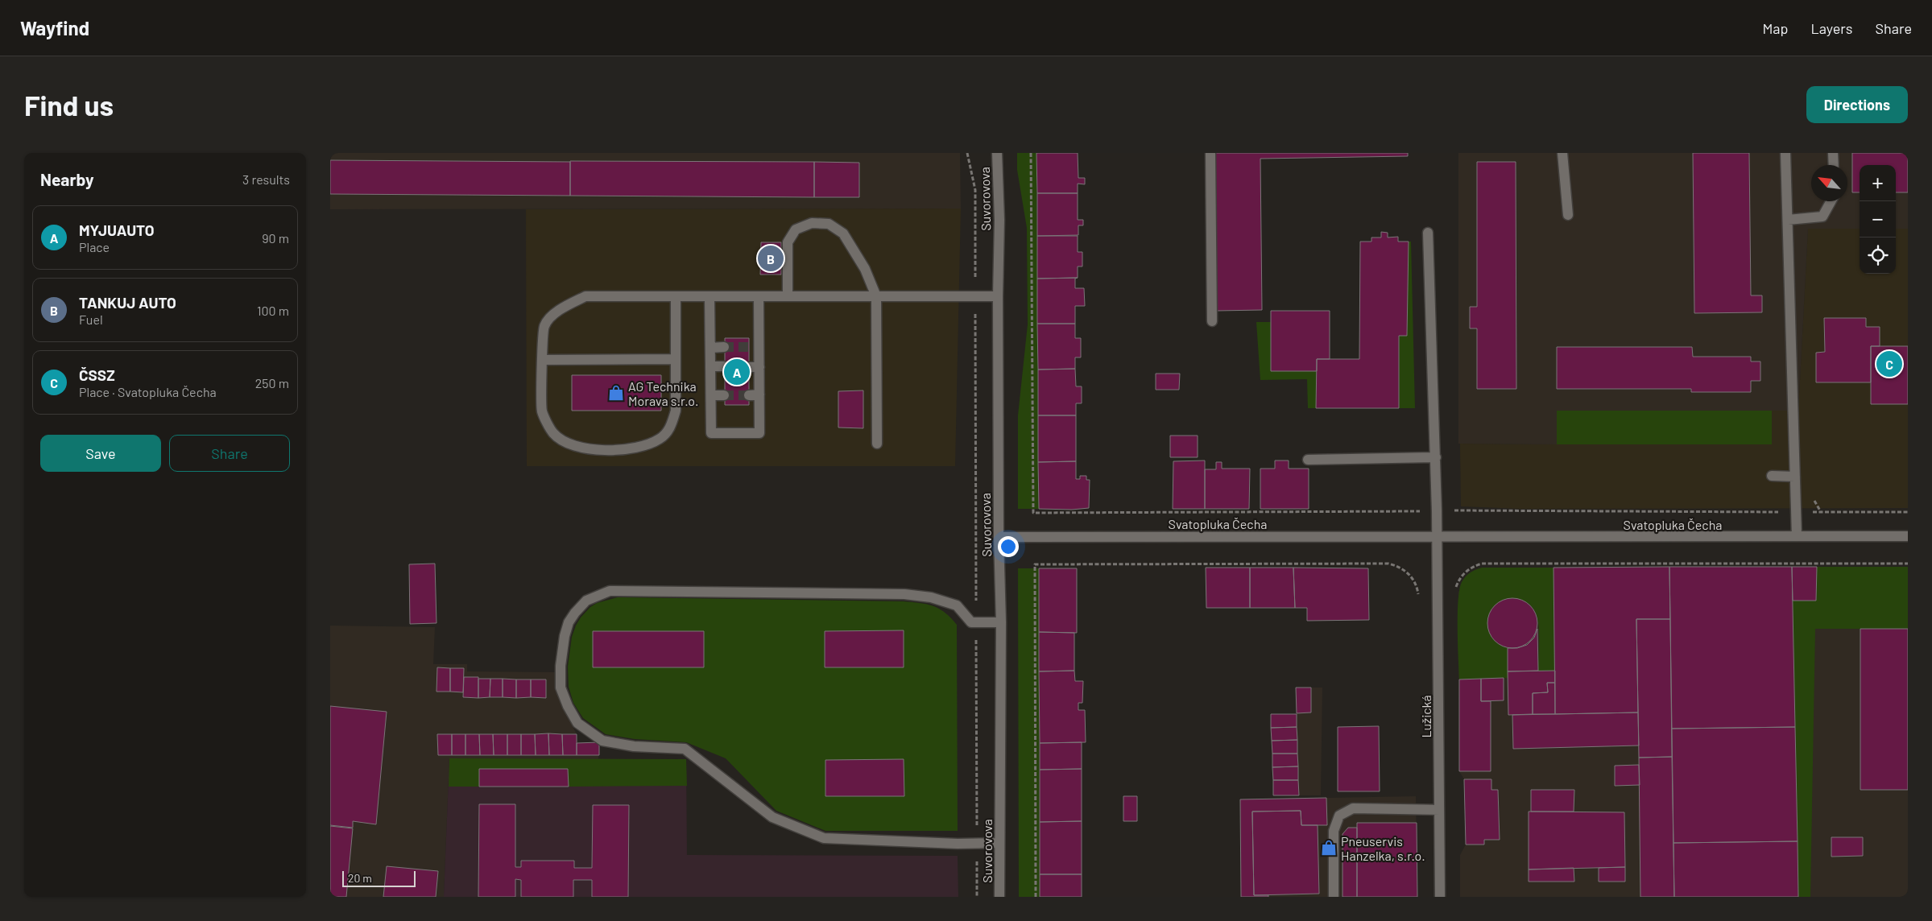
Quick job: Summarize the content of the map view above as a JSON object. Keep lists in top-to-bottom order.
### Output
{
  "streets": {
    "street": ["Suvorovova", "Svatopluka Čecha", "Lužická"]
  },
  "crossings": [
    ["Suvorovova", "Svatopluka Čecha"],
    ["Svatopluka Čecha", "Lužická"]
  ],
  "places": {
    "shop": ["AG Technika Morava s.r.o.", "Pneuservis Hanzelka, s.r.o."]
  },
  "scale_bar": "20 m",
  "north": "top left",
  "page": {
    "header": "Wayfind",
    "nav": ["Map", "Layers", "Share"],
    "buttons": [
      "Directions",
      ["Save", "Share"]
    ],
    "title": "Find us",
    "heading": ["Nearby", "3 results"],
    "map_buttons": ["+", "−"],
    "list": [
      {
        "mark": "A",
        "name": "MYJUAUTO",
        "note": "Place",
        "value": "90 m"
      },
      {
        "mark": "B",
        "name": "TANKUJ AUTO",
        "note": "Fuel",
        "value": "100 m"
      },
      {
        "mark": "C",
        "name": "ČSSZ",
        "note": "Place · Svatopluka Čecha",
        "value": "250 m"
      }
    ],
    "pins": ["B", "C", "A"],
    "scale": "20 m"
  }
}
